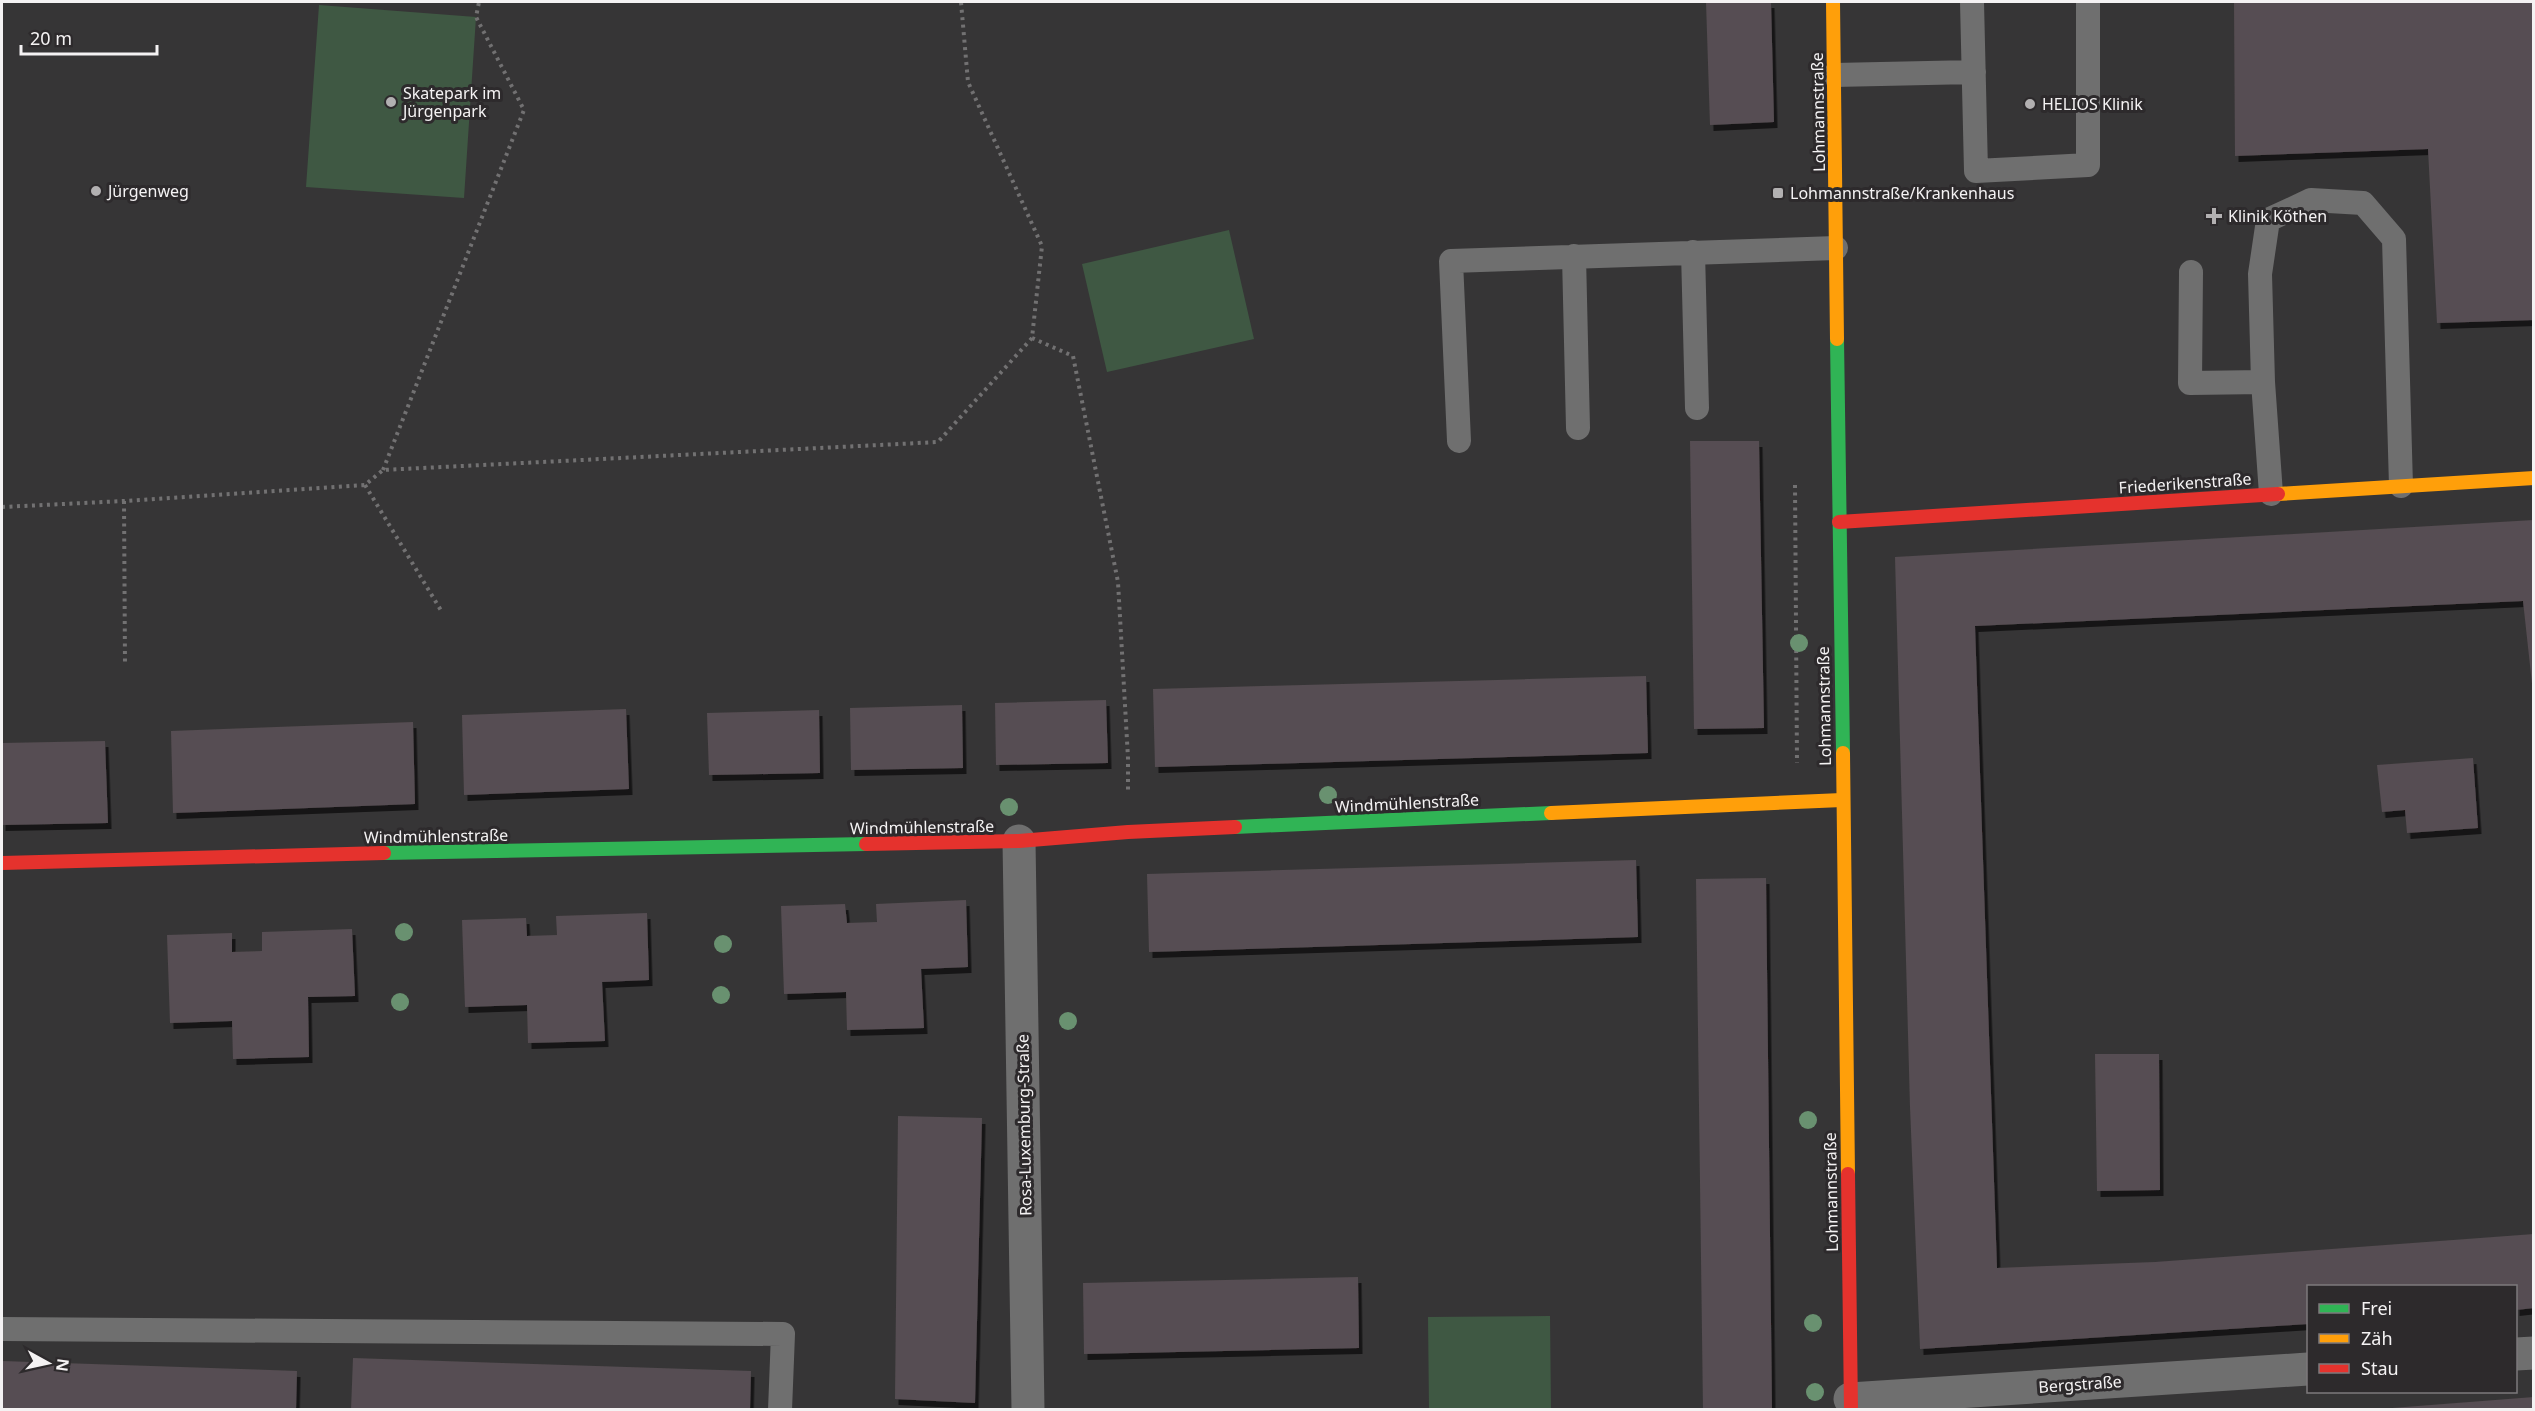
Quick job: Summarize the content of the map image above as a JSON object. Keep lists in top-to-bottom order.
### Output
{
  "streets": {
    "street": [
      "Lohmannstraße",
      "Friederikenstraße",
      "Windmühlenstraße",
      "Rosa-Luxemburg-Straße",
      "Bergstraße"
    ]
  },
  "crossings": [
    ["Lohmannstraße", "Friederikenstraße"],
    ["Lohmannstraße", "Windmühlenstraße"],
    ["Lohmannstraße", "Bergstraße"],
    ["Windmühlenstraße", "Rosa-Luxemburg-Straße"]
  ],
  "places": {
    "other": ["Skatepark im Jürgenpark", "HELIOS Klinik", "Jürgenweg"],
    "transit": ["Lohmannstraße/Krankenhaus"],
    "health": ["Klinik Köthen"]
  },
  "legend": ["Frei", "Zäh", "Stau"],
  "scale_bar": "20 m",
  "north": "right"
}
